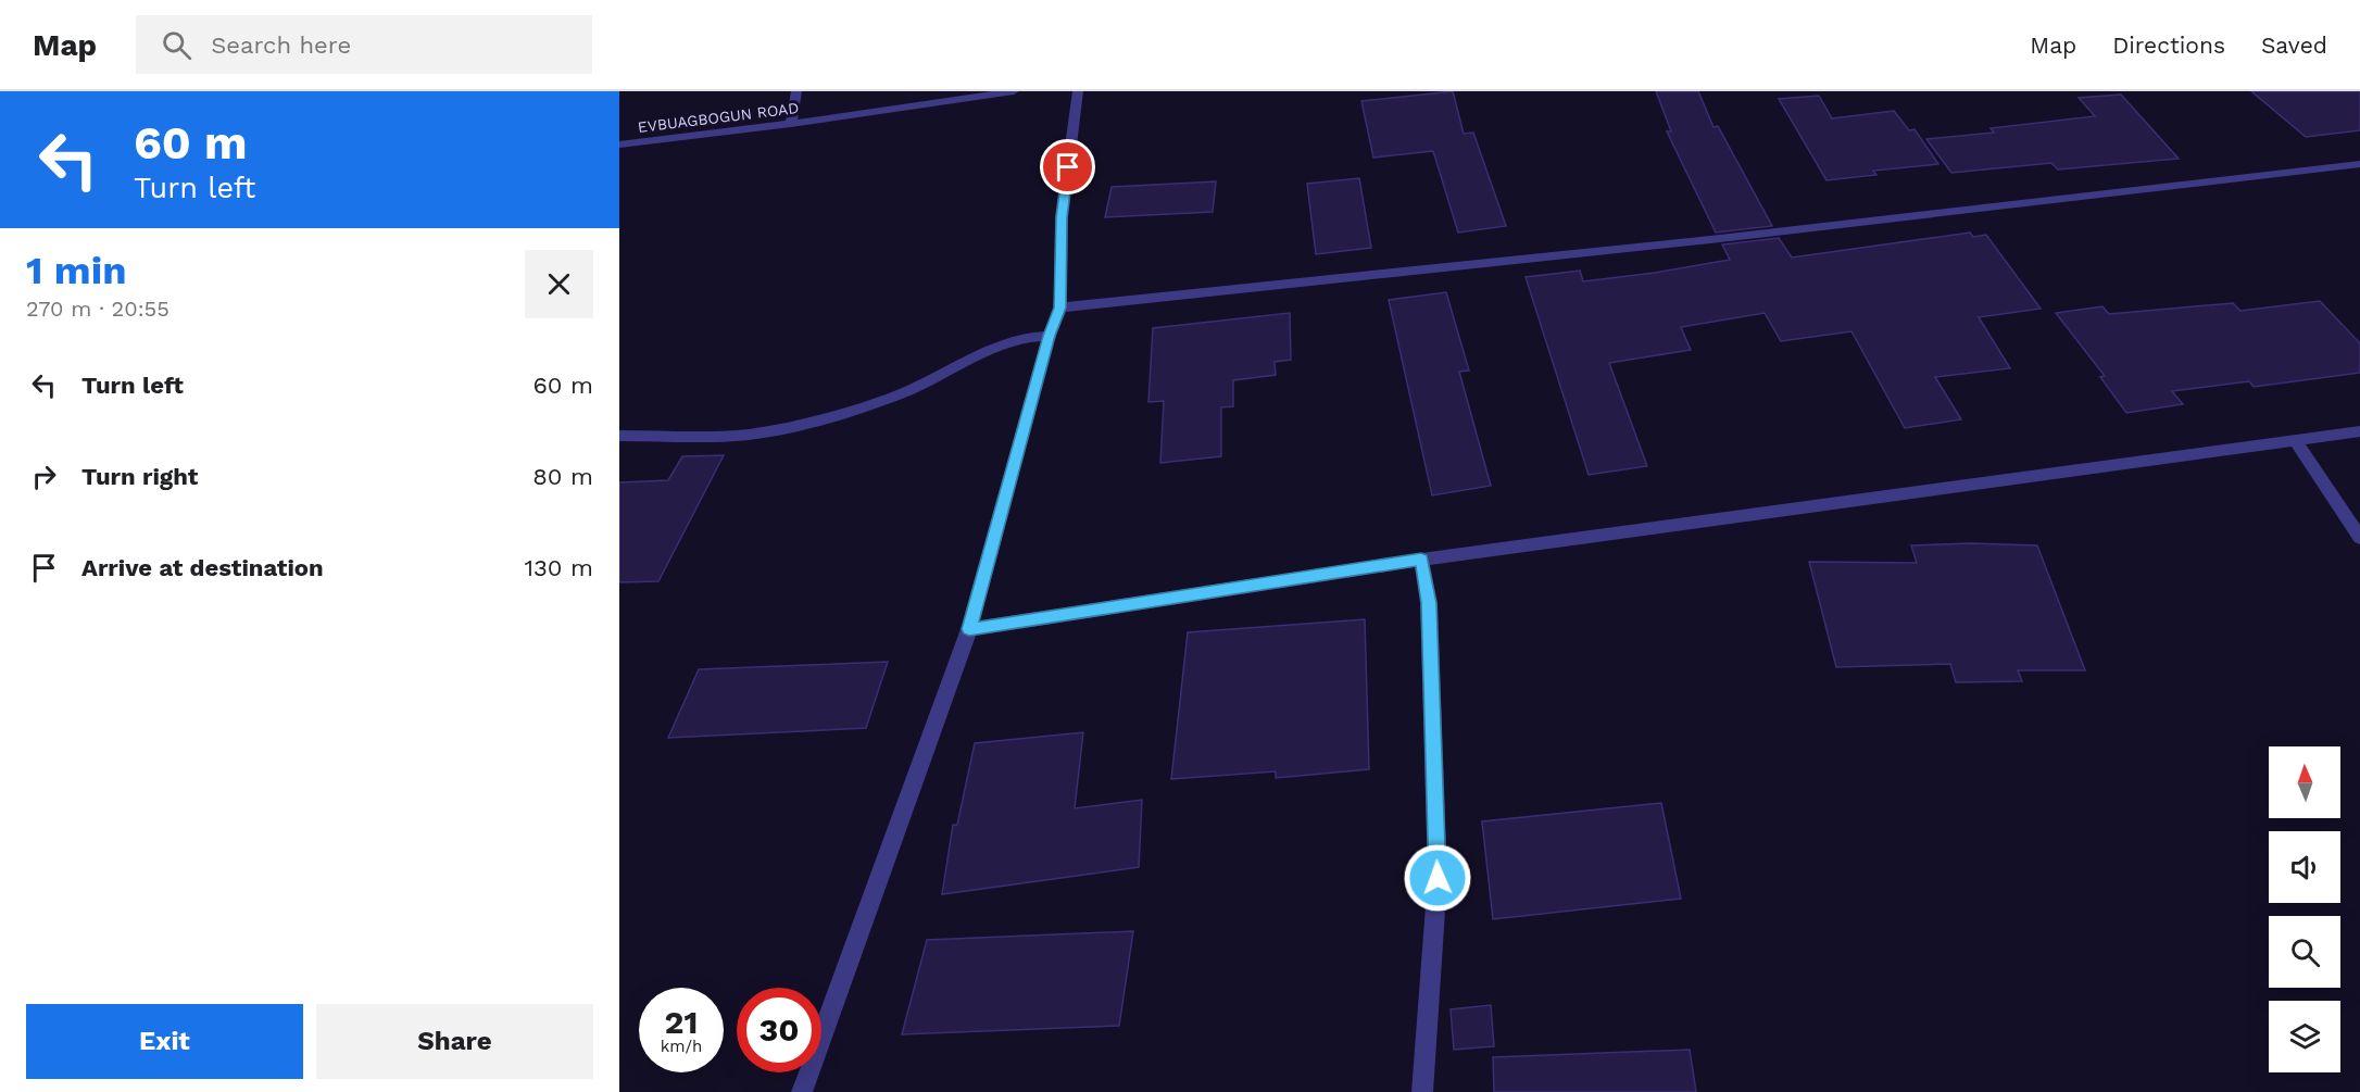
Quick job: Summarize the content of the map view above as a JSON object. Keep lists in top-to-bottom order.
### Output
{
  "streets": {
    "street": ["EVBUAGBOGUN ROAD"]
  },
  "north": "top",
  "page": {
    "header": "Map",
    "search": "Search here",
    "nav": ["Map", "Directions", "Saved"],
    "turn": ["60 m", "Turn left"],
    "heading": ["1 min", "270 m · 20:55"],
    "list": [
      {
        "name": "Turn left",
        "value": "60 m"
      },
      {
        "name": "Turn right",
        "value": "80 m"
      },
      {
        "name": "Arrive at destination",
        "value": "130 m"
      }
    ],
    "speed": "21 km/h",
    "limit": "30",
    "buttons": ["Exit", "Share"]
  }
}
